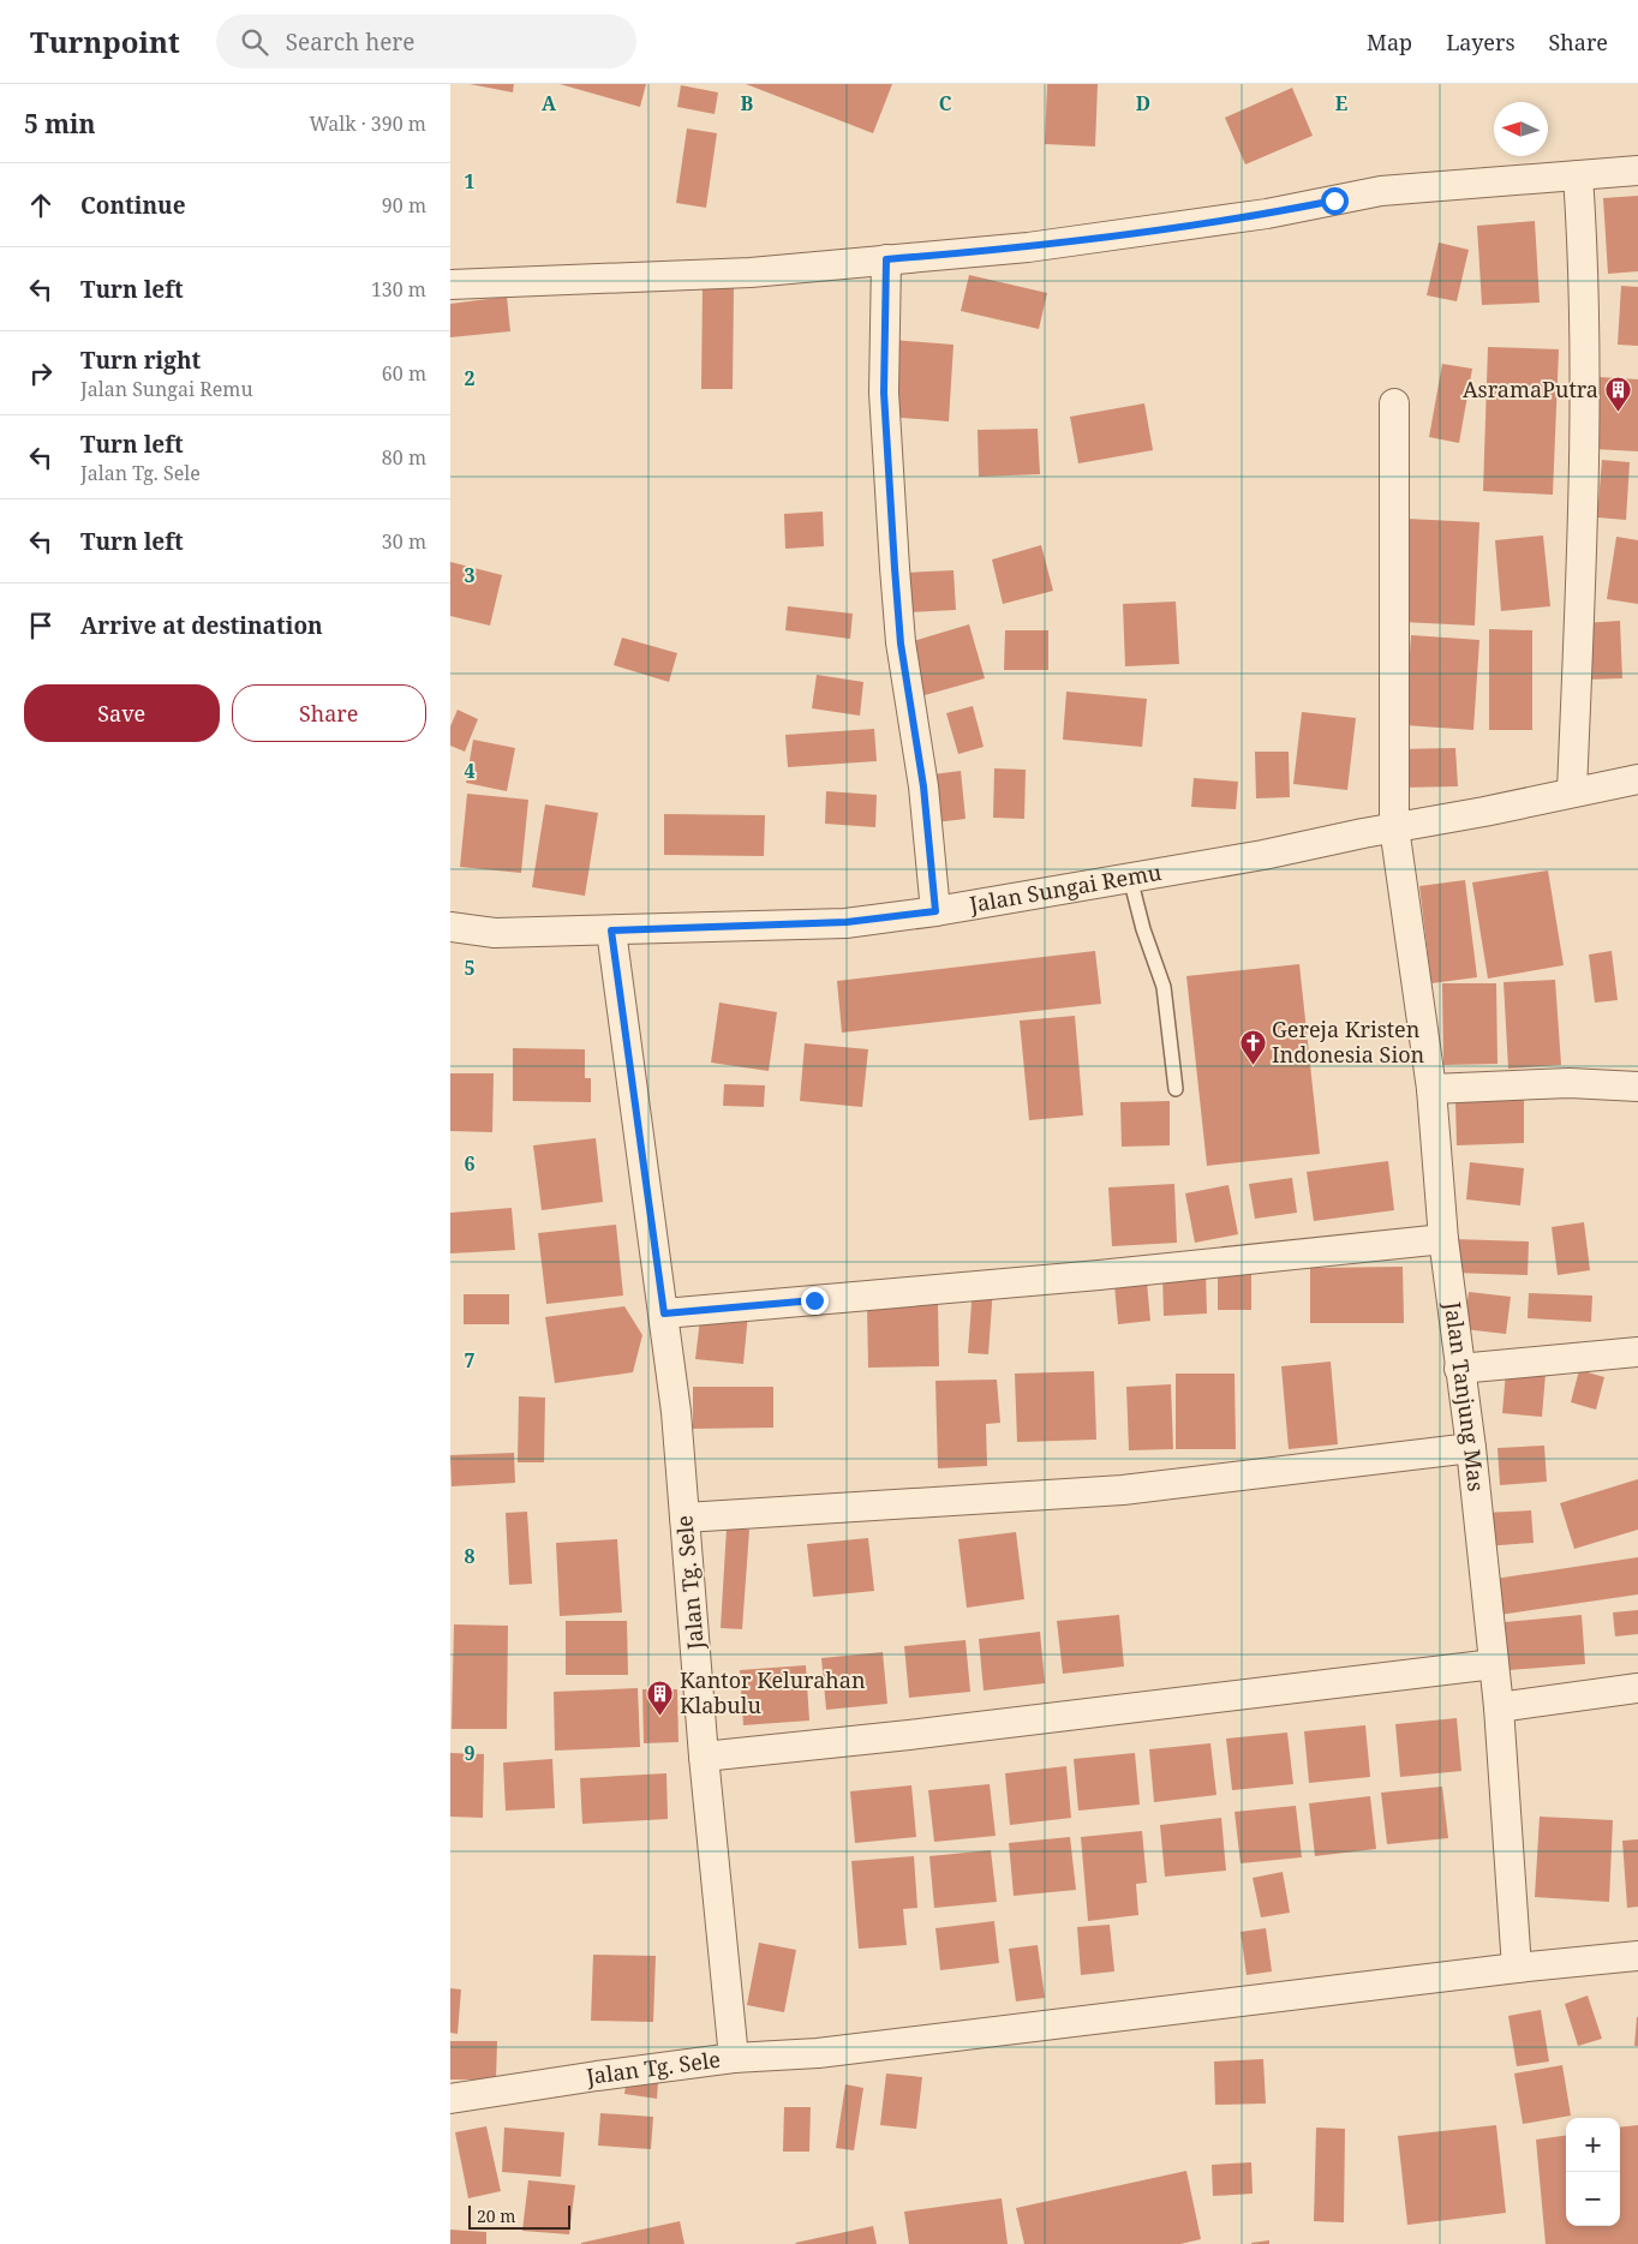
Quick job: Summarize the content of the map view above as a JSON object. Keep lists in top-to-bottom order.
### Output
{
  "streets": {
    "street": ["Jalan Sungai Remu", "Jalan Tanjung Mas", "Jalan Tg. Sele"]
  },
  "crossings": [
    ["Jalan Sungai Remu", "Jalan Tanjung Mas"],
    ["Jalan Sungai Remu", "Jalan Tg. Sele"]
  ],
  "places": {
    "building": ["AsramaPutra", "Kantor Kelurahan Klabulu"],
    "church": ["Gereja Kristen Indonesia Sion"]
  },
  "scale_bar": "20 m",
  "north": "left",
  "page": {
    "header": "Turnpoint",
    "search": "Search here",
    "nav": ["Map", "Layers", "Share"],
    "heading": ["5 min", "Walk · 390 m"],
    "list": [
      ["Continue", "90 m"],
      ["Turn left", "130 m"],
      ["Turn right", "Jalan Sungai Remu", "60 m"],
      ["Turn left", "Jalan Tg. Sele", "80 m"],
      ["Turn left", "30 m"],
      "Arrive at destination"
    ],
    "buttons": ["Save", "Share"],
    "map_buttons": ["+", "−"],
    "scale": "20 m"
  },
  "grid": {
    "columns": [
      "A",
      "B",
      "C",
      "D",
      "E"
    ],
    "rows": [
      "1",
      "2",
      "3",
      "4",
      "5",
      "6",
      "7",
      "8",
      "9"
    ]
  }
}
